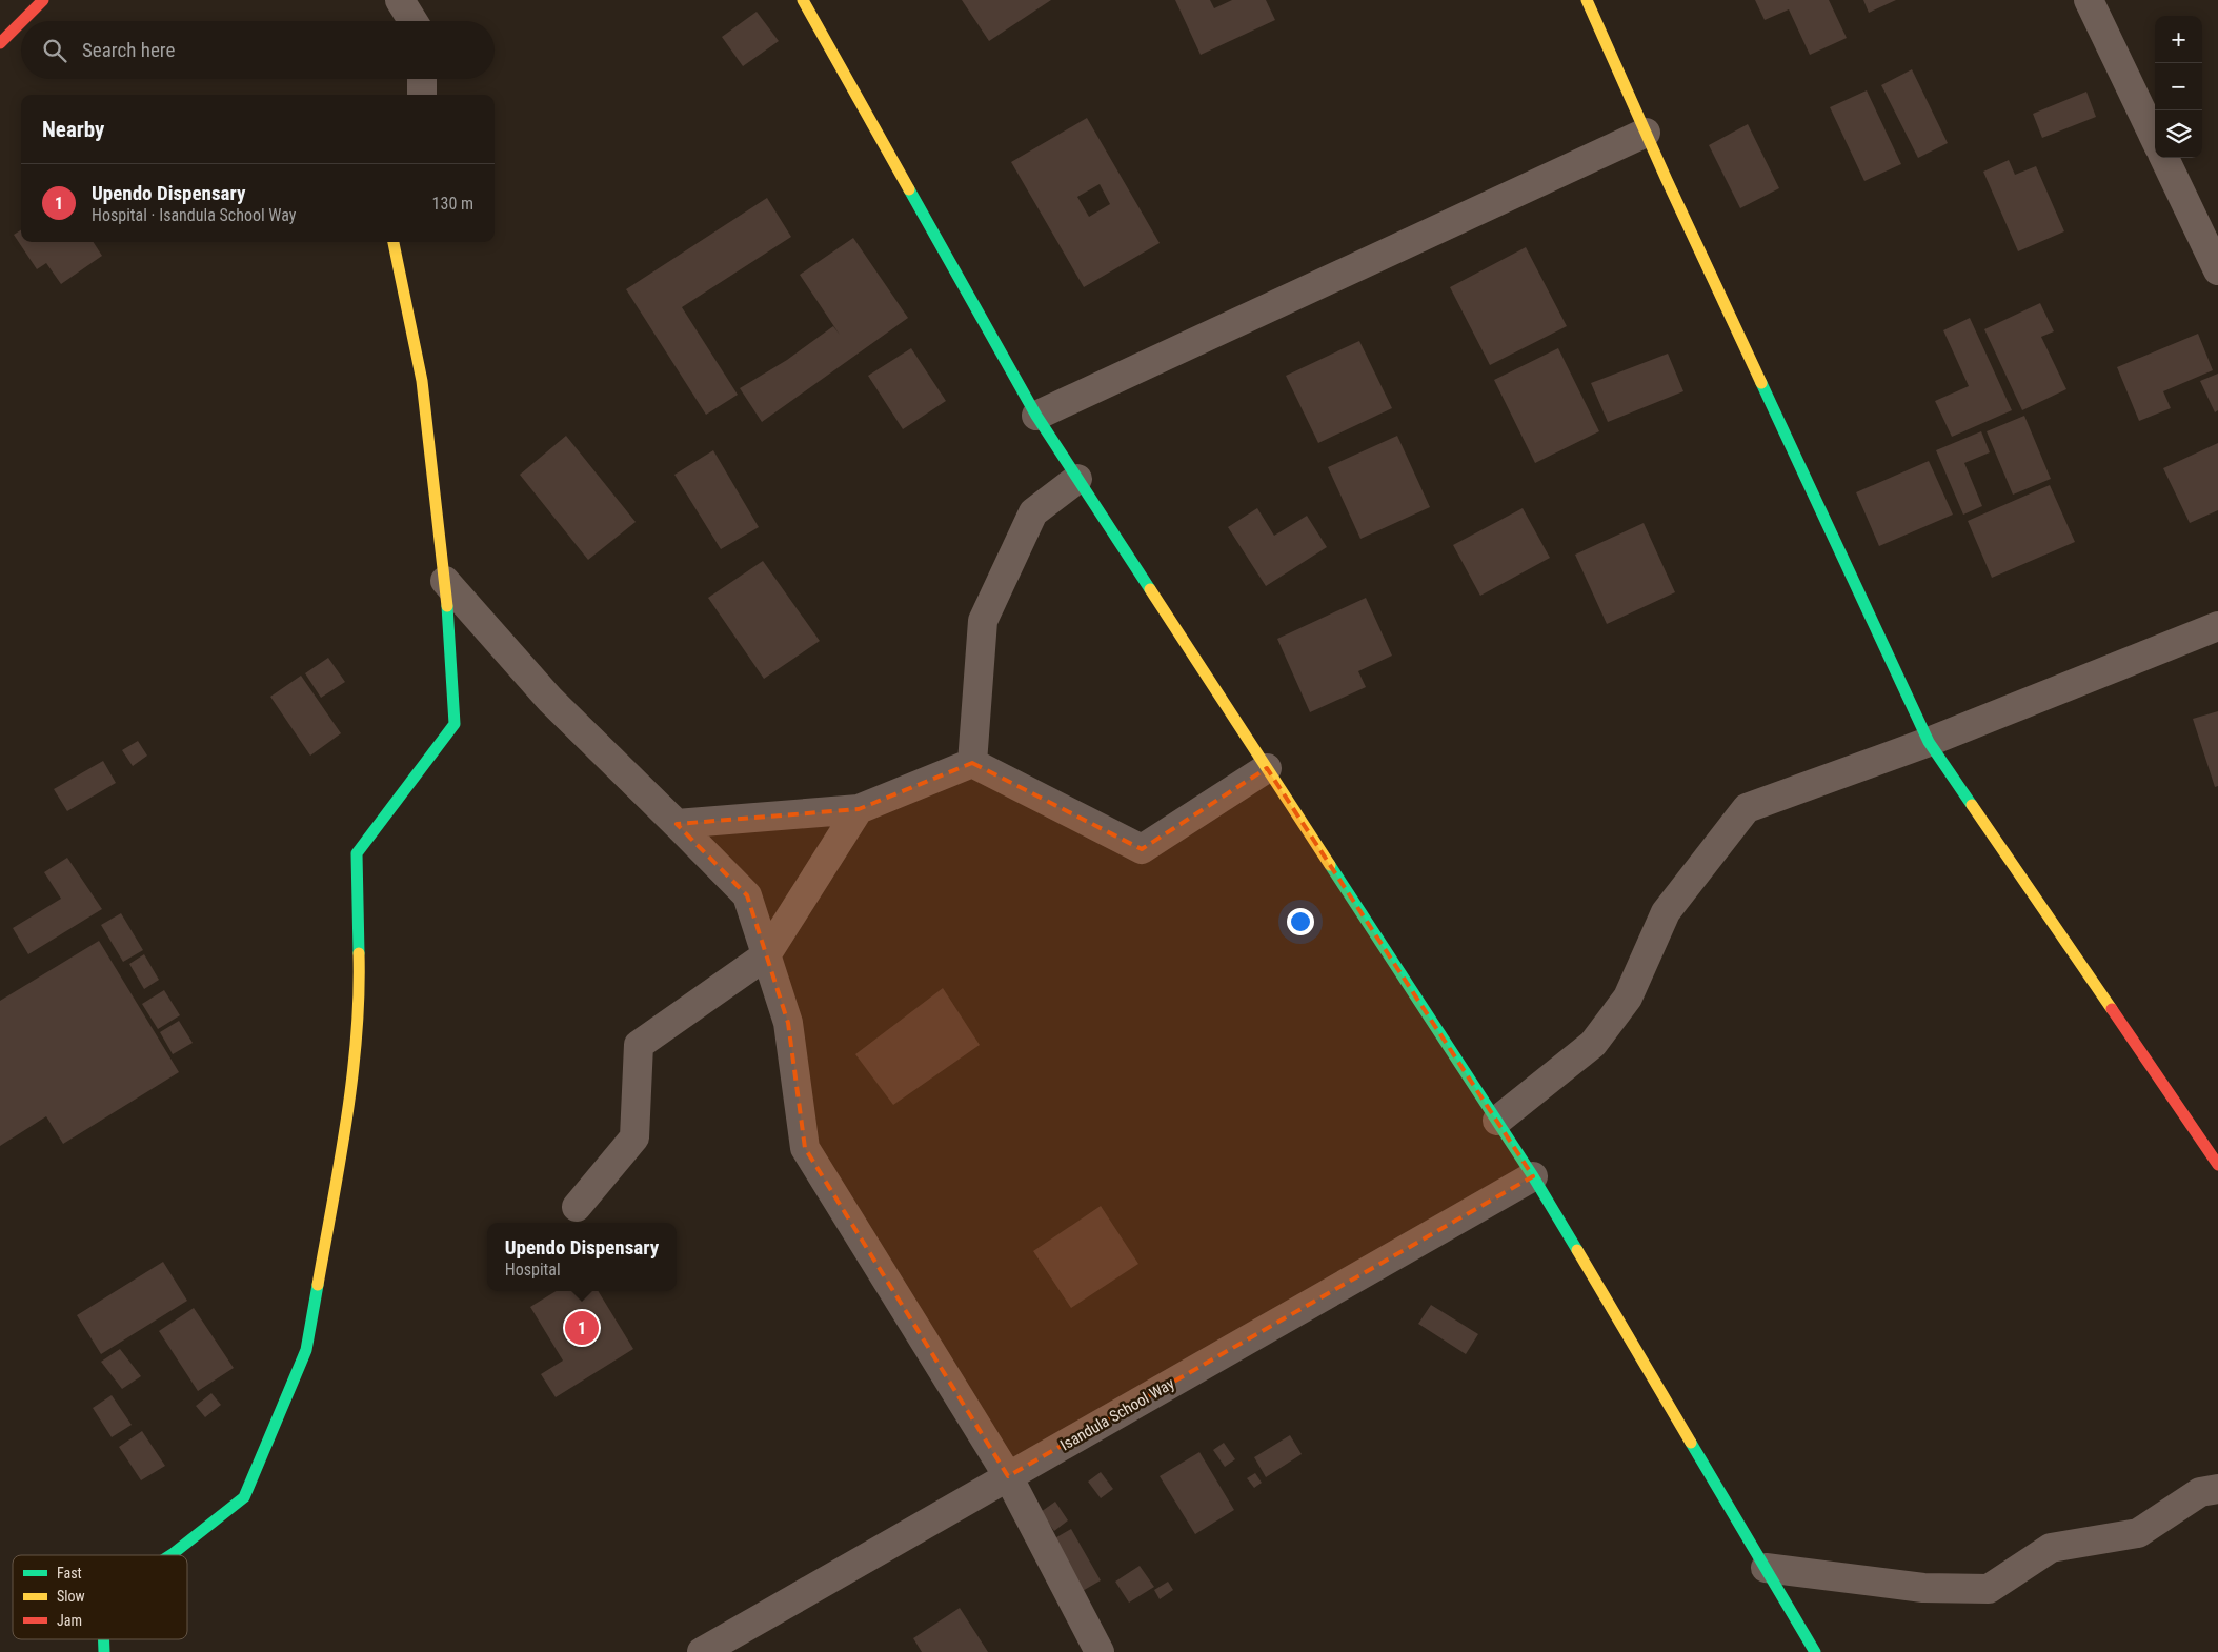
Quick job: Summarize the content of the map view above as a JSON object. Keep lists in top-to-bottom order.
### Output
{
  "streets": {
    "street": ["Isandula School Way"]
  },
  "legend": ["Fast", "Slow", "Jam"],
  "page": {
    "map_buttons": ["+", "−"],
    "search": "Search here",
    "heading": "Nearby",
    "list": [
      {
        "mark": "1",
        "name": "Upendo Dispensary",
        "note": "Hospital · Isandula School Way",
        "value": "130 m"
      }
    ],
    "popup": ["Upendo Dispensary", "Hospital"],
    "pins": "1"
  }
}
